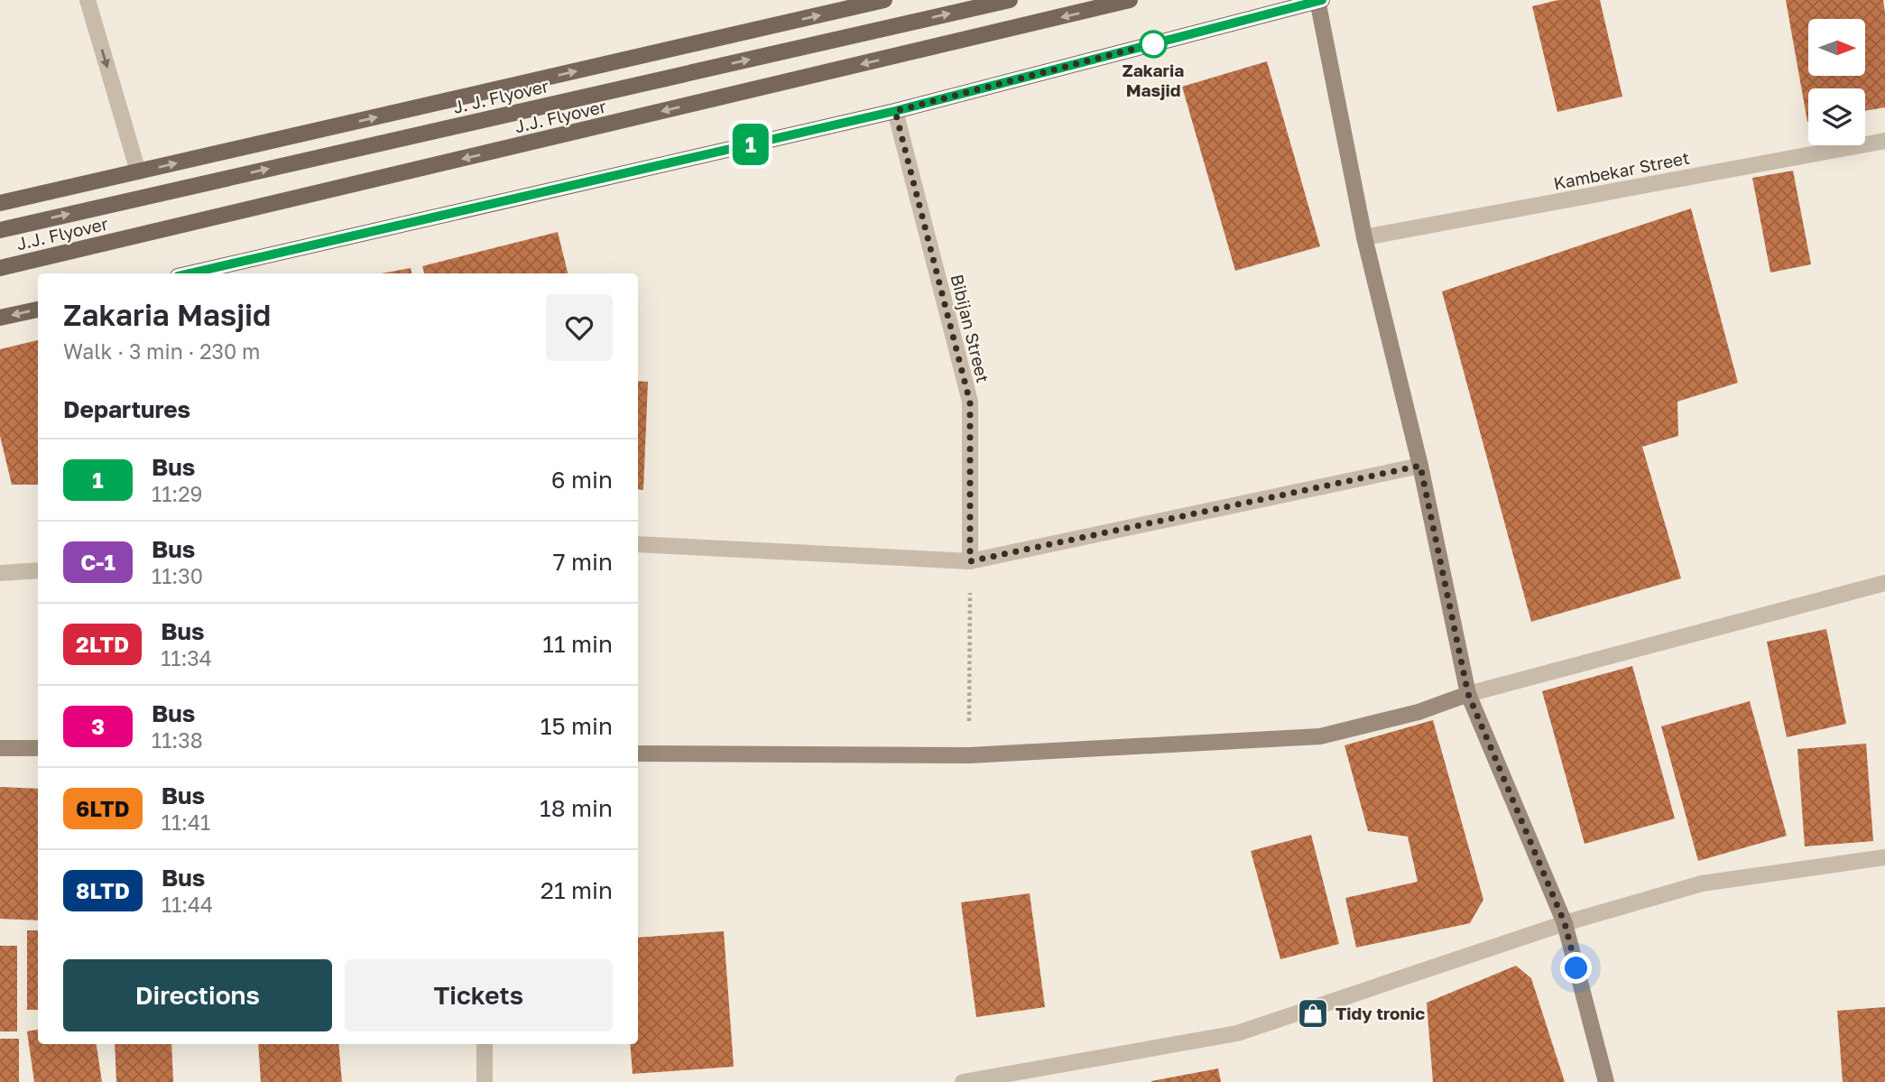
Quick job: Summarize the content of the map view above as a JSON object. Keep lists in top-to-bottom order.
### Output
{
  "streets": {
    "main road": ["J. J. Flyover", "J.J. Flyover"],
    "street": ["Kambekar Street", "Bibijan Street"]
  },
  "places": {
    "other": ["Zakaria Masjid"],
    "shop": ["Tidy tronic"]
  },
  "lines": ["bus line 1"],
  "north": "right",
  "page": {
    "on_map": "1",
    "heading": [
      ["Zakaria Masjid", "Walk · 3 min · 230 m"],
      "Departures"
    ],
    "list": [
      {
        "mark": "1",
        "name": "Bus",
        "note": "11:29",
        "value": "6 min"
      },
      {
        "mark": "C-1",
        "name": "Bus",
        "note": "11:30",
        "value": "7 min"
      },
      {
        "mark": "2LTD",
        "name": "Bus",
        "note": "11:34",
        "value": "11 min"
      },
      {
        "mark": "3",
        "name": "Bus",
        "note": "11:38",
        "value": "15 min"
      },
      {
        "mark": "6LTD",
        "name": "Bus",
        "note": "11:41",
        "value": "18 min"
      },
      {
        "mark": "8LTD",
        "name": "Bus",
        "note": "11:44",
        "value": "21 min"
      }
    ],
    "buttons": ["Directions", "Tickets"]
  }
}
